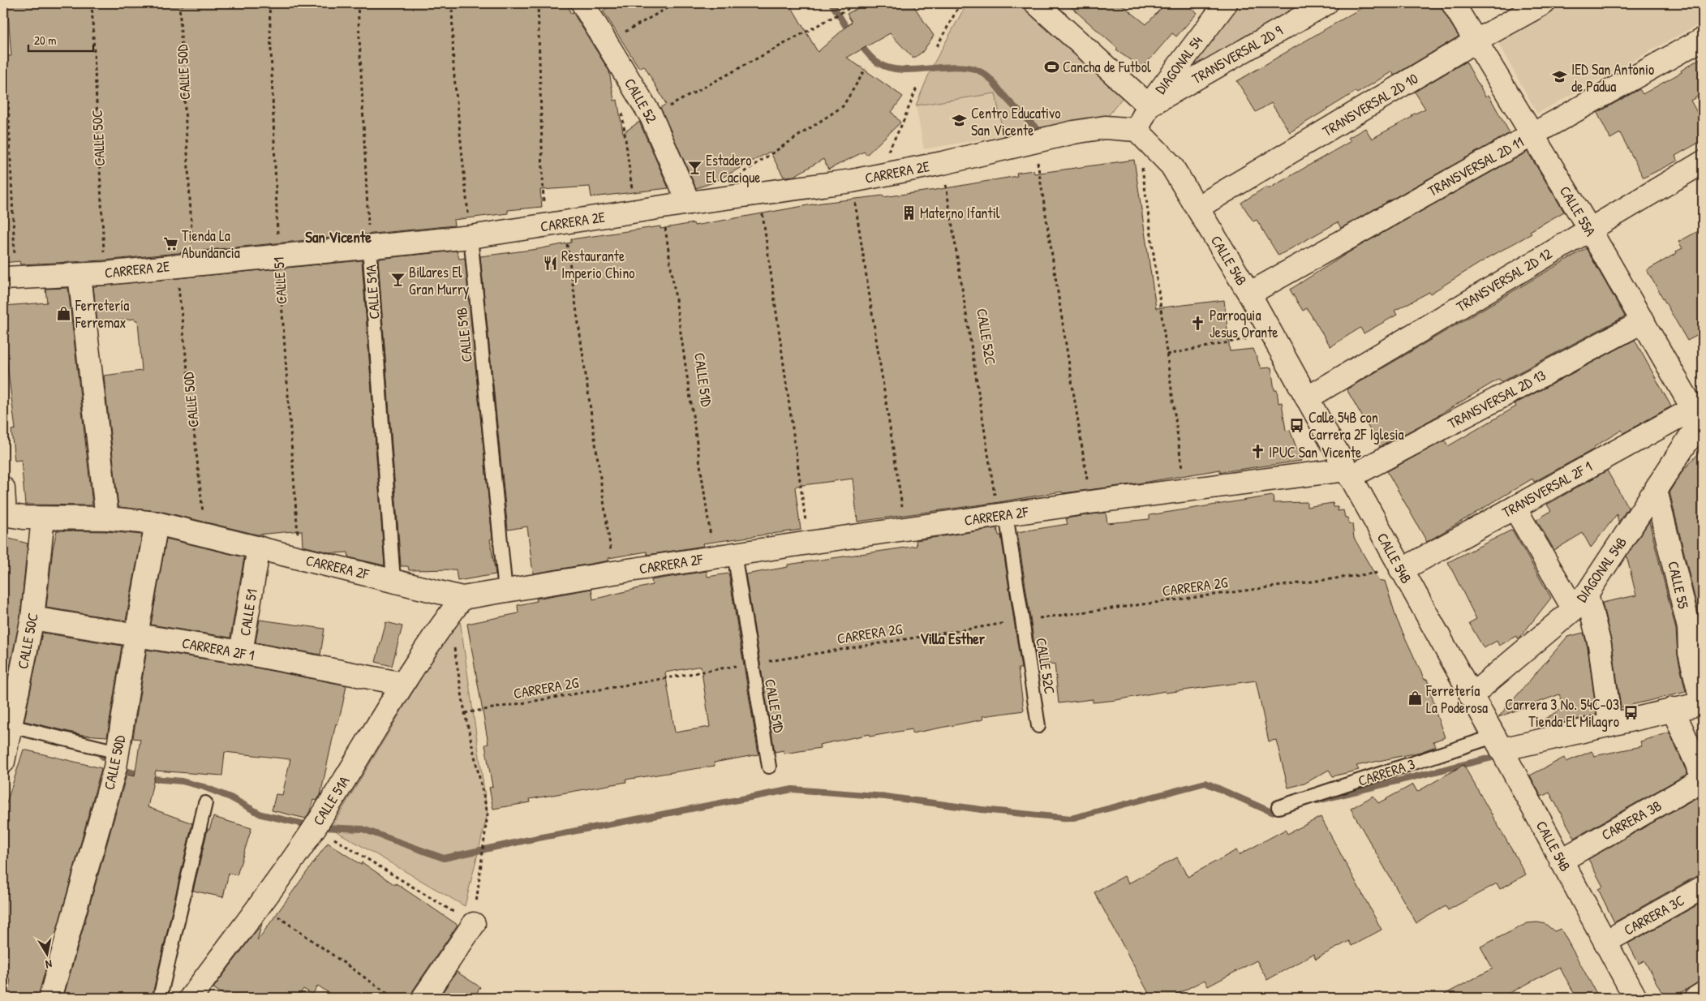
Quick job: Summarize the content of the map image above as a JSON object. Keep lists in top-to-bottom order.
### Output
{
  "streets": {
    "street": [
      "TRANSVERSAL 2D 9",
      "DIAGONAL 54",
      "CALLE 50D",
      "CALLE 52",
      "TRANSVERSAL 2D 10",
      "CALLE 50C",
      "TRANSVERSAL 2D 11",
      "CARRERA 2E",
      "CALLE 55A",
      "CALLE 54B",
      "TRANSVERSAL 2D 12",
      "CALLE 51",
      "CALLE 51A",
      "TRANSVERSAL 2D 13",
      "TRANSVERSAL 2F 1",
      "CARRERA 2F",
      "DIAGONAL 54B",
      "CALLE 55",
      "CARRERA 2F 1",
      "CARRERA 3",
      "CARRERA 3B",
      "CARRERA 3C"
    ],
    "lane": ["CALLE 51B", "CALLE 52C", "CALLE 51D"],
    "path": ["CARRERA 2G"]
  },
  "crossings": [
    ["TRANSVERSAL 2D 9", "DIAGONAL 54"],
    ["DIAGONAL 54", "CARRERA 2E"],
    ["DIAGONAL 54", "CALLE 54B"],
    ["CALLE 50D", "CARRERA 2E"],
    ["CALLE 50D", "CARRERA 2F"],
    ["CALLE 50D", "CARRERA 2F 1"],
    ["CALLE 52", "CARRERA 2E"],
    ["TRANSVERSAL 2D 10", "CALLE 55A"],
    ["TRANSVERSAL 2D 10", "CALLE 54B"],
    ["CALLE 50C", "CARRERA 2E"],
    ["CALLE 50C", "CARRERA 2F"],
    ["CALLE 50C", "CARRERA 2F 1"],
    ["TRANSVERSAL 2D 11", "CALLE 55A"],
    ["TRANSVERSAL 2D 11", "CALLE 54B"],
    ["CARRERA 2E", "CALLE 54B"],
    ["CARRERA 2E", "CALLE 51"],
    ["CARRERA 2E", "CALLE 51A"],
    ["CARRERA 2E", "CALLE 51B"],
    ["CARRERA 2E", "CALLE 52C"],
    ["CARRERA 2E", "CALLE 51D"],
    ["CALLE 55A", "TRANSVERSAL 2D 12"],
    ["CALLE 55A", "TRANSVERSAL 2D 13"],
    ["CALLE 55A", "TRANSVERSAL 2F 1"],
    ["CALLE 55A", "DIAGONAL 54B"],
    ["CALLE 54B", "TRANSVERSAL 2D 12"],
    ["CALLE 54B", "TRANSVERSAL 2D 13"],
    ["CALLE 54B", "TRANSVERSAL 2F 1"],
    ["CALLE 54B", "CARRERA 2F"],
    ["CALLE 54B", "DIAGONAL 54B"],
    ["CALLE 54B", "CARRERA 2G"],
    ["CALLE 54B", "CARRERA 3"],
    ["CALLE 54B", "CARRERA 3B"],
    ["CALLE 54B", "CARRERA 3C"],
    ["CALLE 51", "CARRERA 2F"],
    ["CALLE 51", "CARRERA 2F 1"],
    ["CALLE 51A", "CARRERA 2F"],
    ["CALLE 51A", "CARRERA 2F 1"],
    ["CALLE 51B", "CARRERA 2F"],
    ["CALLE 52C", "CARRERA 2F"],
    ["CALLE 52C", "CARRERA 2G"],
    ["CALLE 51D", "CARRERA 2F"],
    ["CALLE 51D", "CARRERA 2G"],
    ["TRANSVERSAL 2D 13", "CARRERA 2F"],
    ["TRANSVERSAL 2F 1", "DIAGONAL 54B"],
    ["TRANSVERSAL 2F 1", "CARRERA 2G"],
    ["DIAGONAL 54B", "CALLE 55"],
    ["CALLE 55", "CARRERA 3"]
  ],
  "districts": ["San Vicente", "Villa Esther"],
  "places": {
    "sports": ["Cancha de Futbol"],
    "school or university": ["IED San Antonio de Padua", "Centro Educativo San Vicente"],
    "bar": ["Estadero El Cacique", "Billares El Gran Murry"],
    "building": ["Materno Ifantil"],
    "supermarket": ["Tienda La Abundancia"],
    "restaurant": ["Restaurante Imperio Chino"],
    "shop": ["Ferretería Ferremax", "Ferretería La Poderosa"],
    "church": ["Parroquia Jesus Orante", "IPUC San Vicente"],
    "bus stop": ["Calle 54B con Carrera 2F Iglesia", "Carrera 3 No. 54C-03 Tienda El Milagro"]
  },
  "scale_bar": "20 m",
  "north": "bottom"
}
